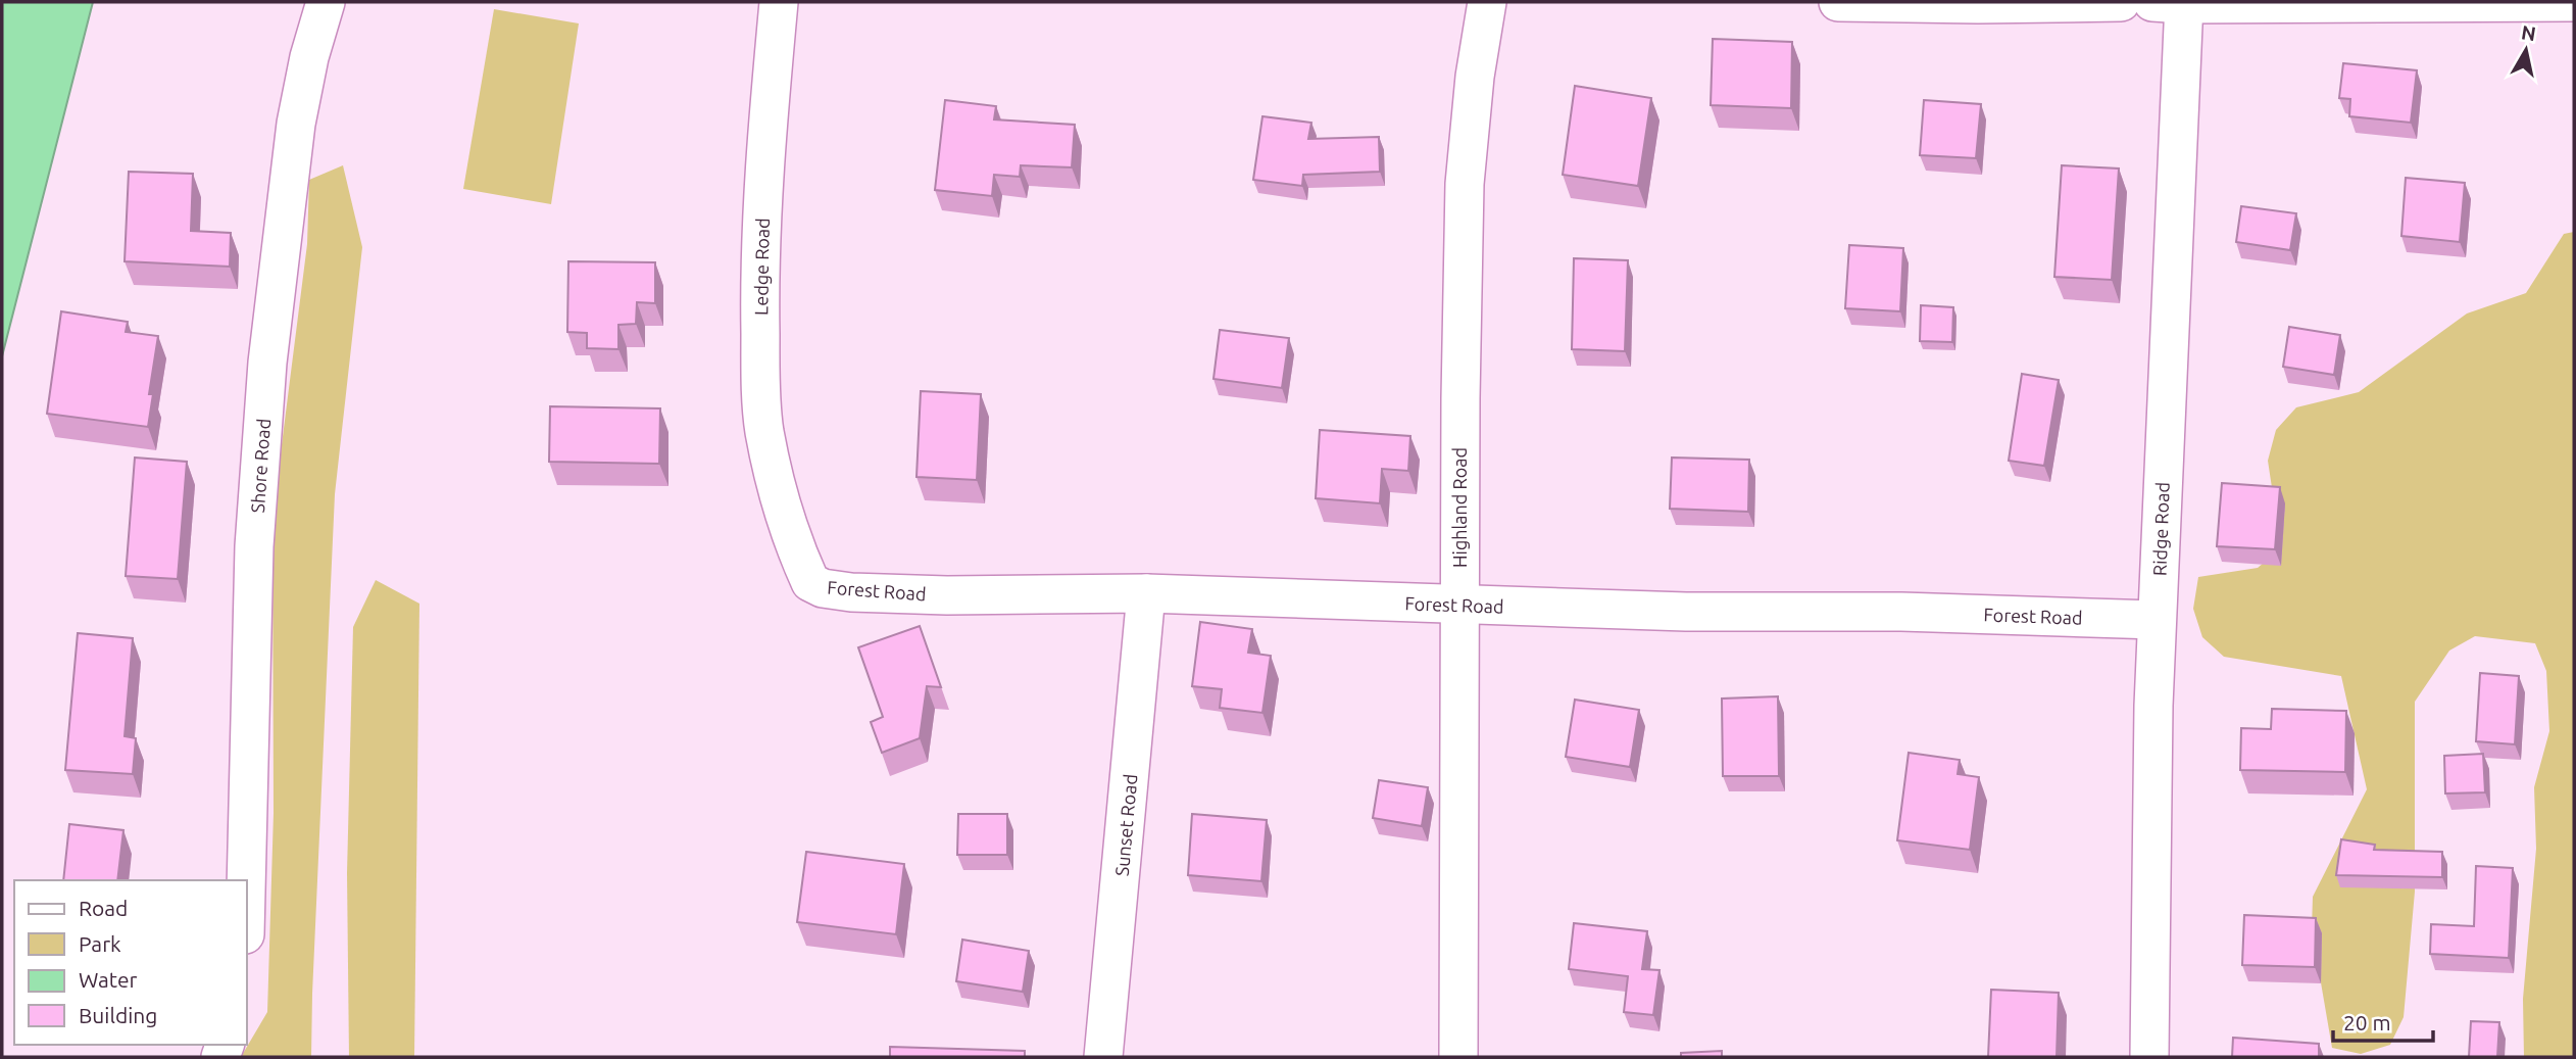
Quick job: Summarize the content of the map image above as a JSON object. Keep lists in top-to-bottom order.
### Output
{
  "streets": {
    "street": [
      "Ledge Road",
      "Shore Road",
      "Highland Road",
      "Ridge Road",
      "Forest Road",
      "Sunset Road"
    ]
  },
  "crossings": [
    ["Ledge Road", "Forest Road"],
    ["Highland Road", "Forest Road"],
    ["Ridge Road", "Forest Road"],
    ["Forest Road", "Sunset Road"]
  ],
  "legend": [
    "Road",
    "Park",
    "Water",
    "Building"
  ],
  "scale_bar": "20 m",
  "north": "top"
}
